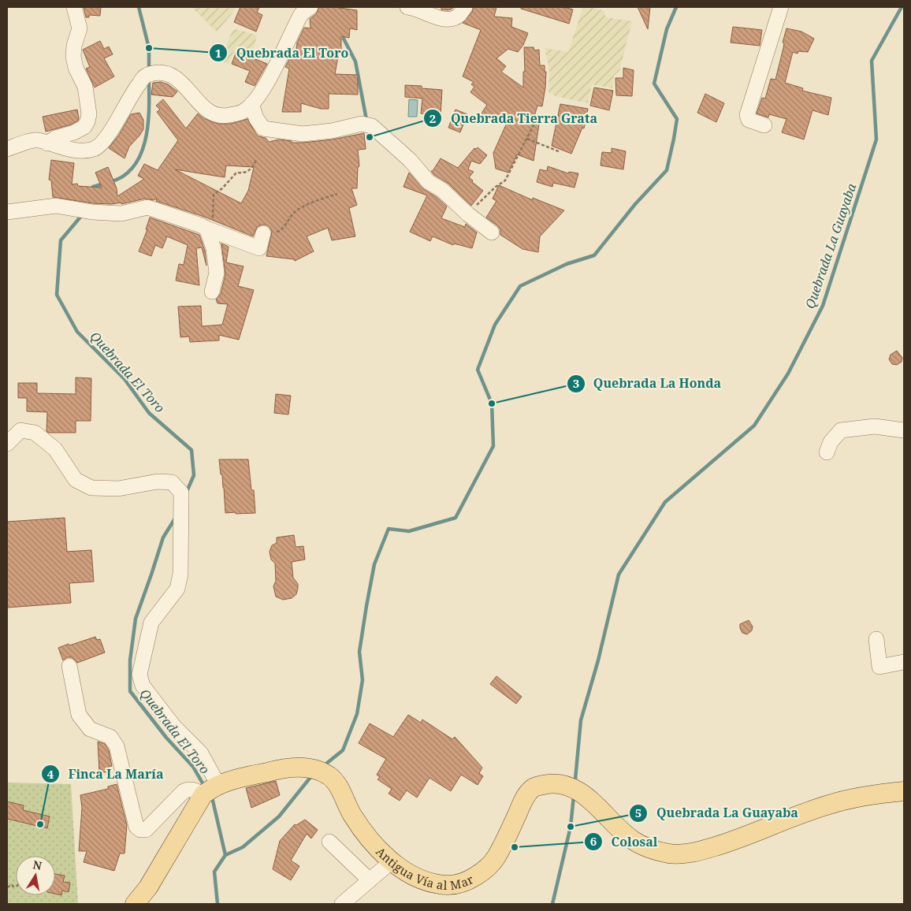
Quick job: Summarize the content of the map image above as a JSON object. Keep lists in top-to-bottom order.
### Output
{
  "streets": {
    "main road": ["Antigua Vía al Mar"]
  },
  "water": ["Quebrada La Guayaba", "Quebrada El Toro"],
  "places": [
    "Quebrada El Toro",
    "Quebrada Tierra Grata",
    "Quebrada La Honda",
    "Finca La María",
    "Quebrada La Guayaba",
    "Colosal"
  ],
  "north": "top"
}
